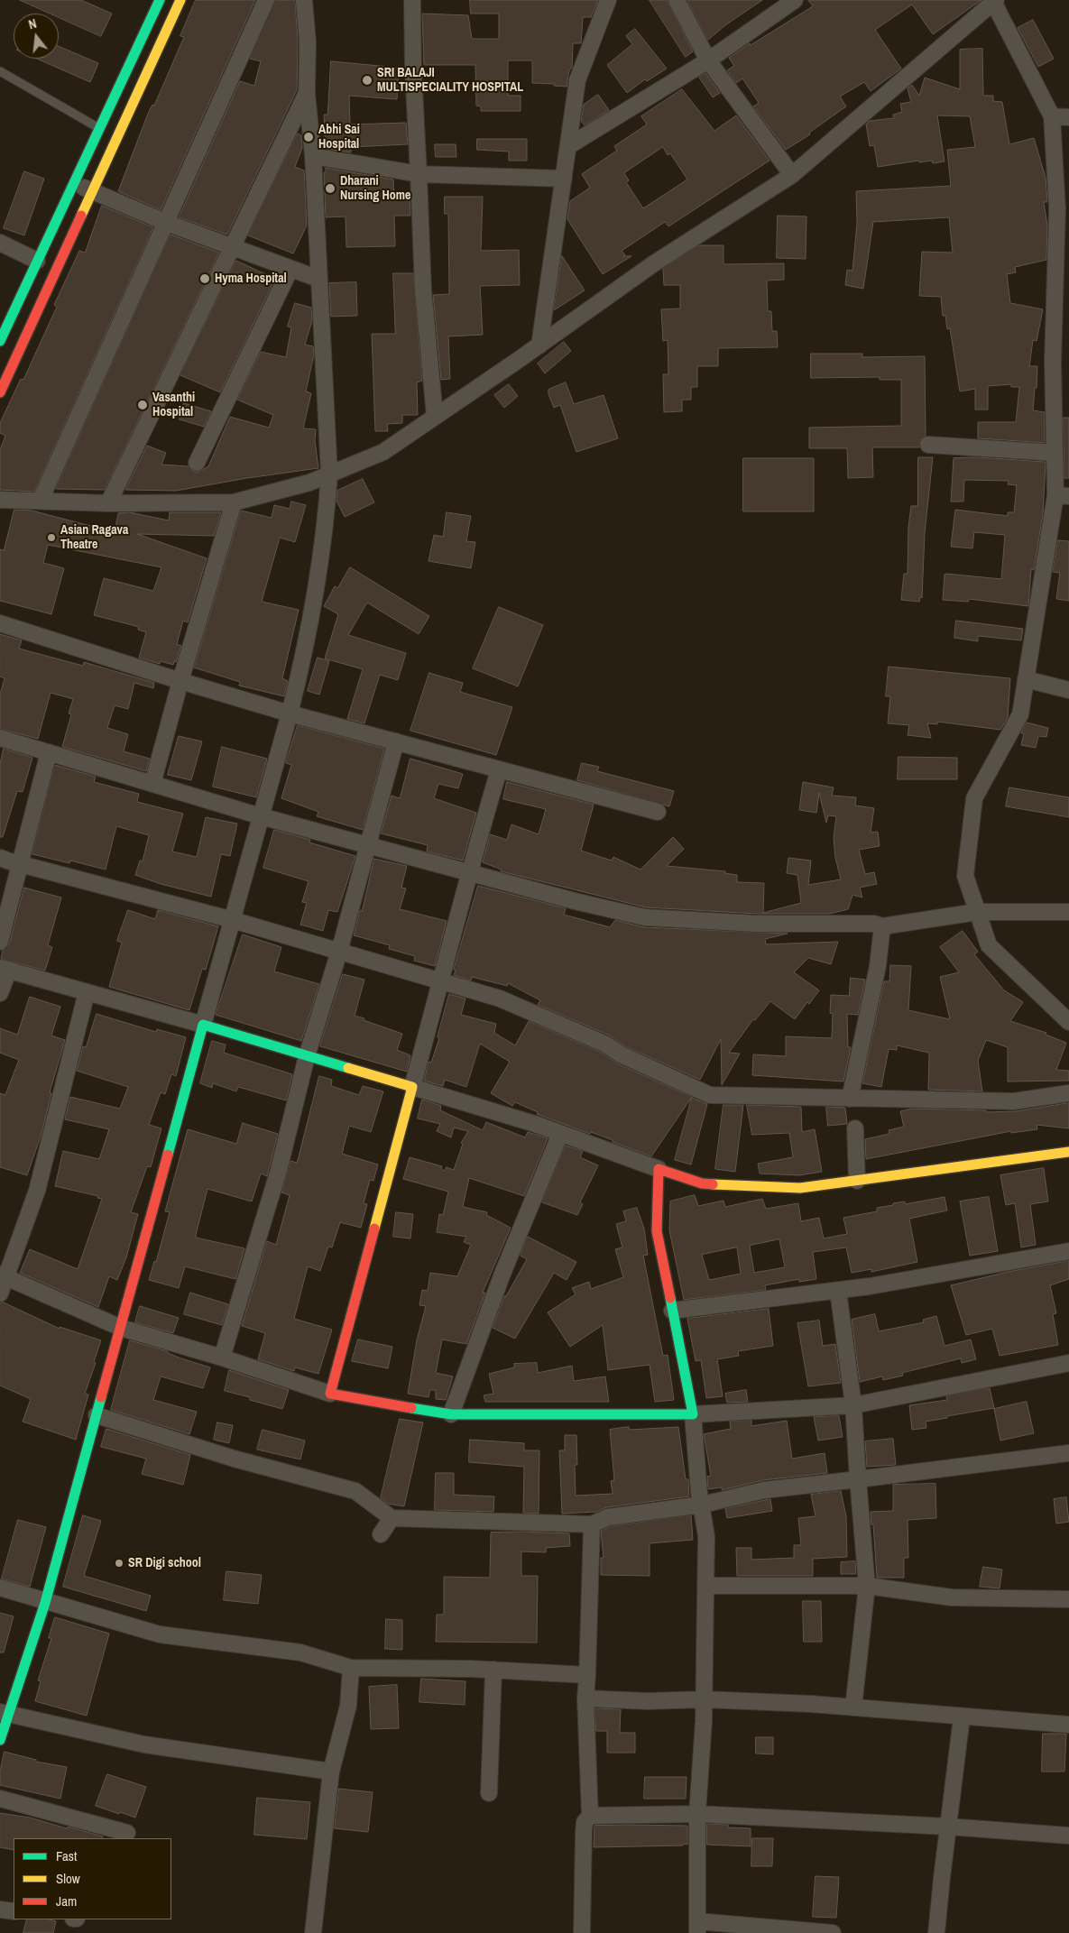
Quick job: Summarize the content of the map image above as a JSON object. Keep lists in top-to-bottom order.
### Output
{
  "places": [
    "SRI BALAJI MULTISPECIALITY HOSPITAL",
    "Abhi Sai Hospital",
    "Dharani Nursing Home",
    "Hyma Hospital",
    "Vasanthi Hospital",
    "Asian Ragava Theatre",
    "SR Digi school"
  ],
  "legend": ["Fast", "Slow", "Jam"],
  "north": "top"
}
